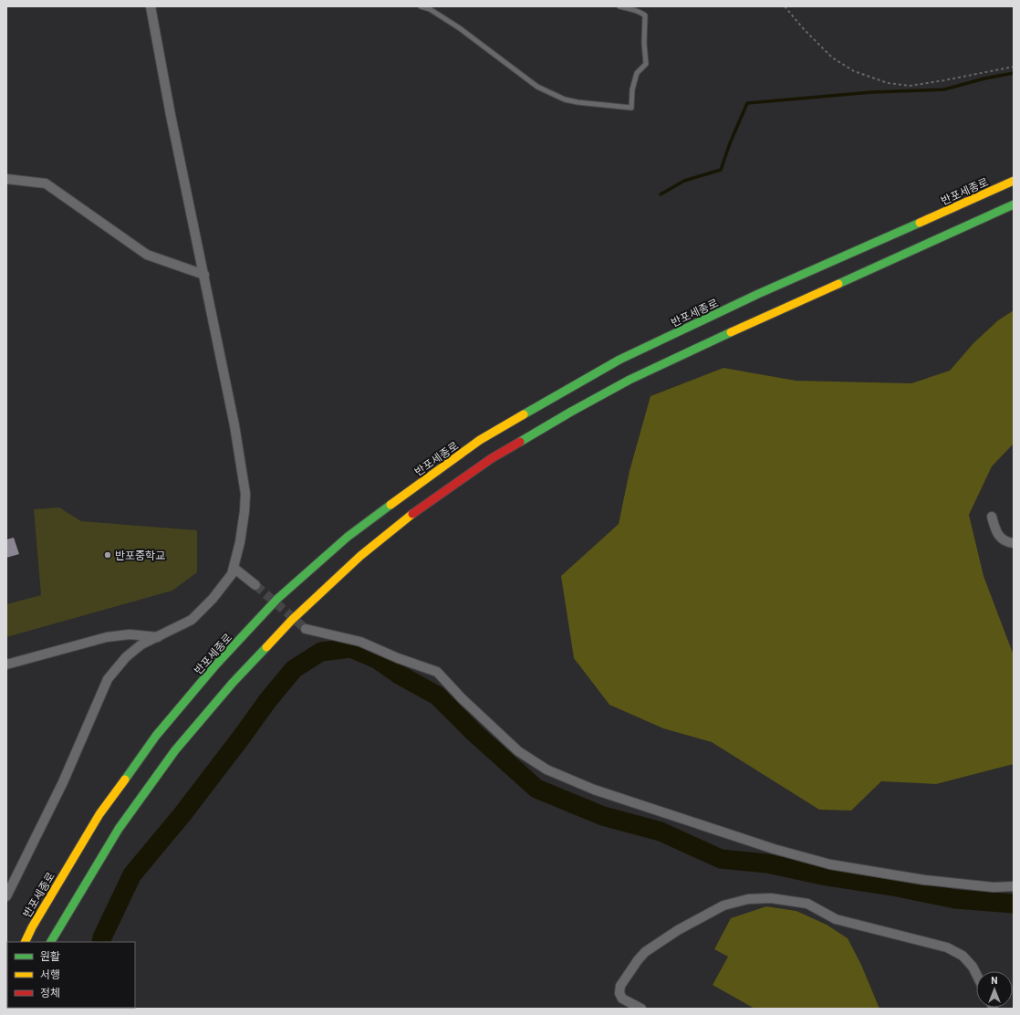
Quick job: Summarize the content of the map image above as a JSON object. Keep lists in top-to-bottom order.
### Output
{
  "streets": {
    "highway": ["반포세종로"]
  },
  "places": ["반포중학교"],
  "legend": ["원활", "서행", "정체"],
  "north": "top"
}
